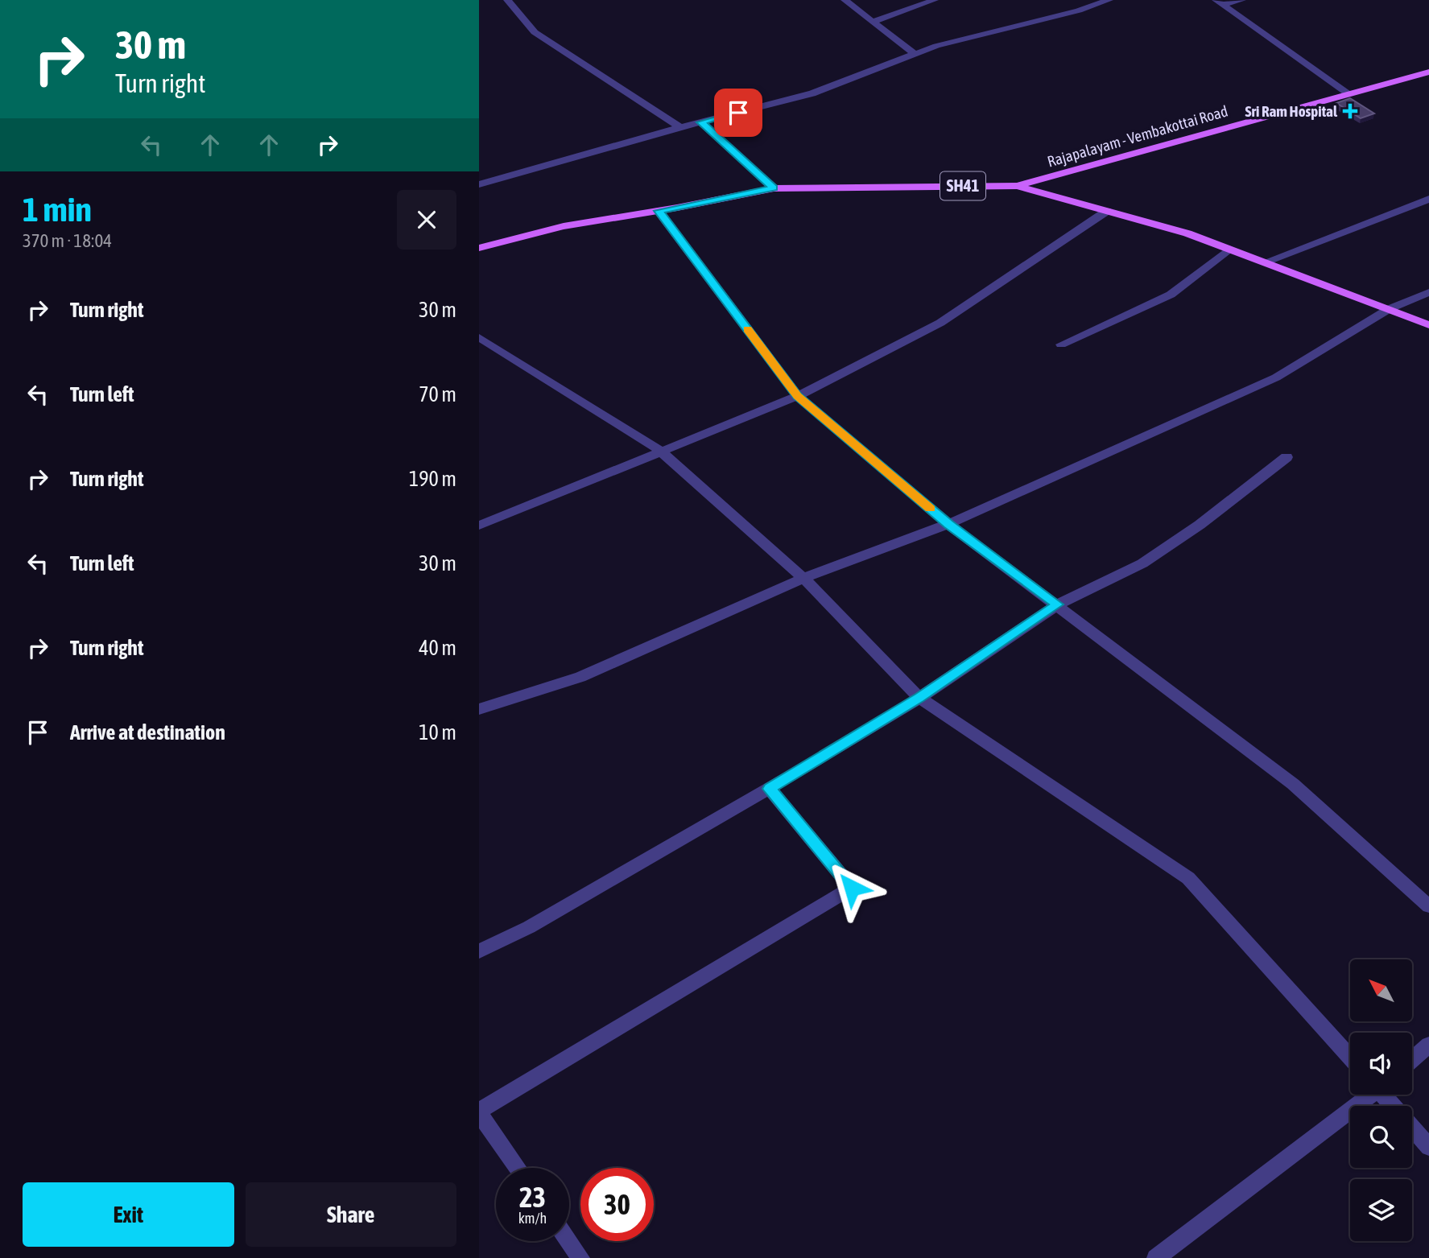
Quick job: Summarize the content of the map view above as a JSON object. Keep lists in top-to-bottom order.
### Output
{
  "streets": {
    "main road": ["Rajapalayam - Vembakottai Road", "SH41"]
  },
  "crossings": [
    ["Rajapalayam - Vembakottai Road", "SH41"]
  ],
  "places": {
    "health": ["Sri Ram Hospital"]
  },
  "north": "top left",
  "page": {
    "turn": ["30 m", "Turn right"],
    "heading": ["1 min", "370 m · 18:04"],
    "list": [
      {
        "name": "Turn right",
        "value": "30 m"
      },
      {
        "name": "Turn left",
        "value": "70 m"
      },
      {
        "name": "Turn right",
        "value": "190 m"
      },
      {
        "name": "Turn left",
        "value": "30 m"
      },
      {
        "name": "Turn right",
        "value": "40 m"
      },
      {
        "name": "Arrive at destination",
        "value": "10 m"
      }
    ],
    "speed": "23 km/h",
    "limit": "30",
    "buttons": ["Exit", "Share"]
  }
}
